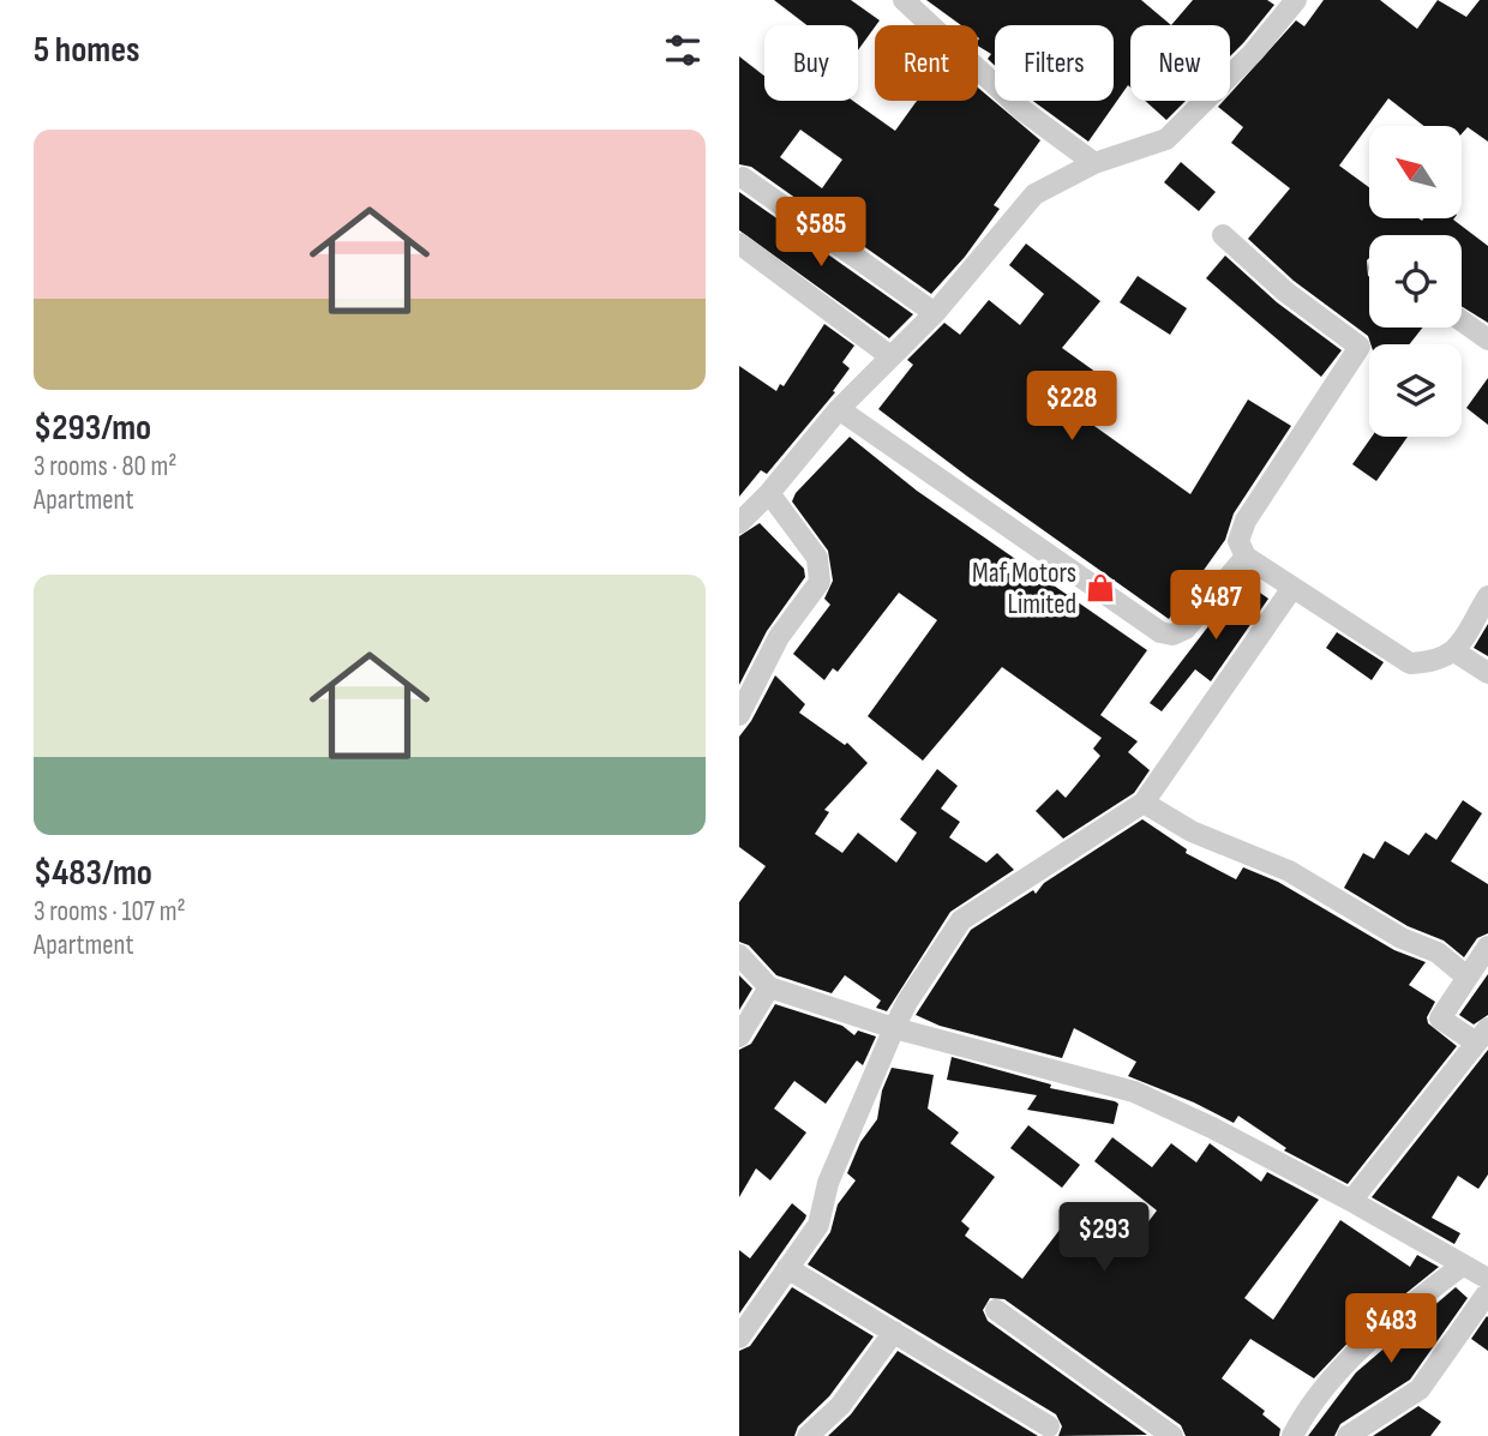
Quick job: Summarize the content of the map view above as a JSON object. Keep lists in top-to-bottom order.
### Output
{
  "places": {
    "shop": ["Maf Motors Limited"]
  },
  "north": "top left",
  "page": {
    "heading": "5 homes",
    "chip": [
      "Buy",
      "Rent",
      "Filters",
      "New"
    ],
    "list": [
      {
        "name": "$293/mo",
        "note": "3 rooms · 80 m² · Apartment"
      },
      {
        "name": "$483/mo",
        "note": "3 rooms · 107 m² · Apartment"
      }
    ],
    "price": [
      "$585",
      "$228",
      "$487",
      "$293",
      "$483"
    ]
  }
}
